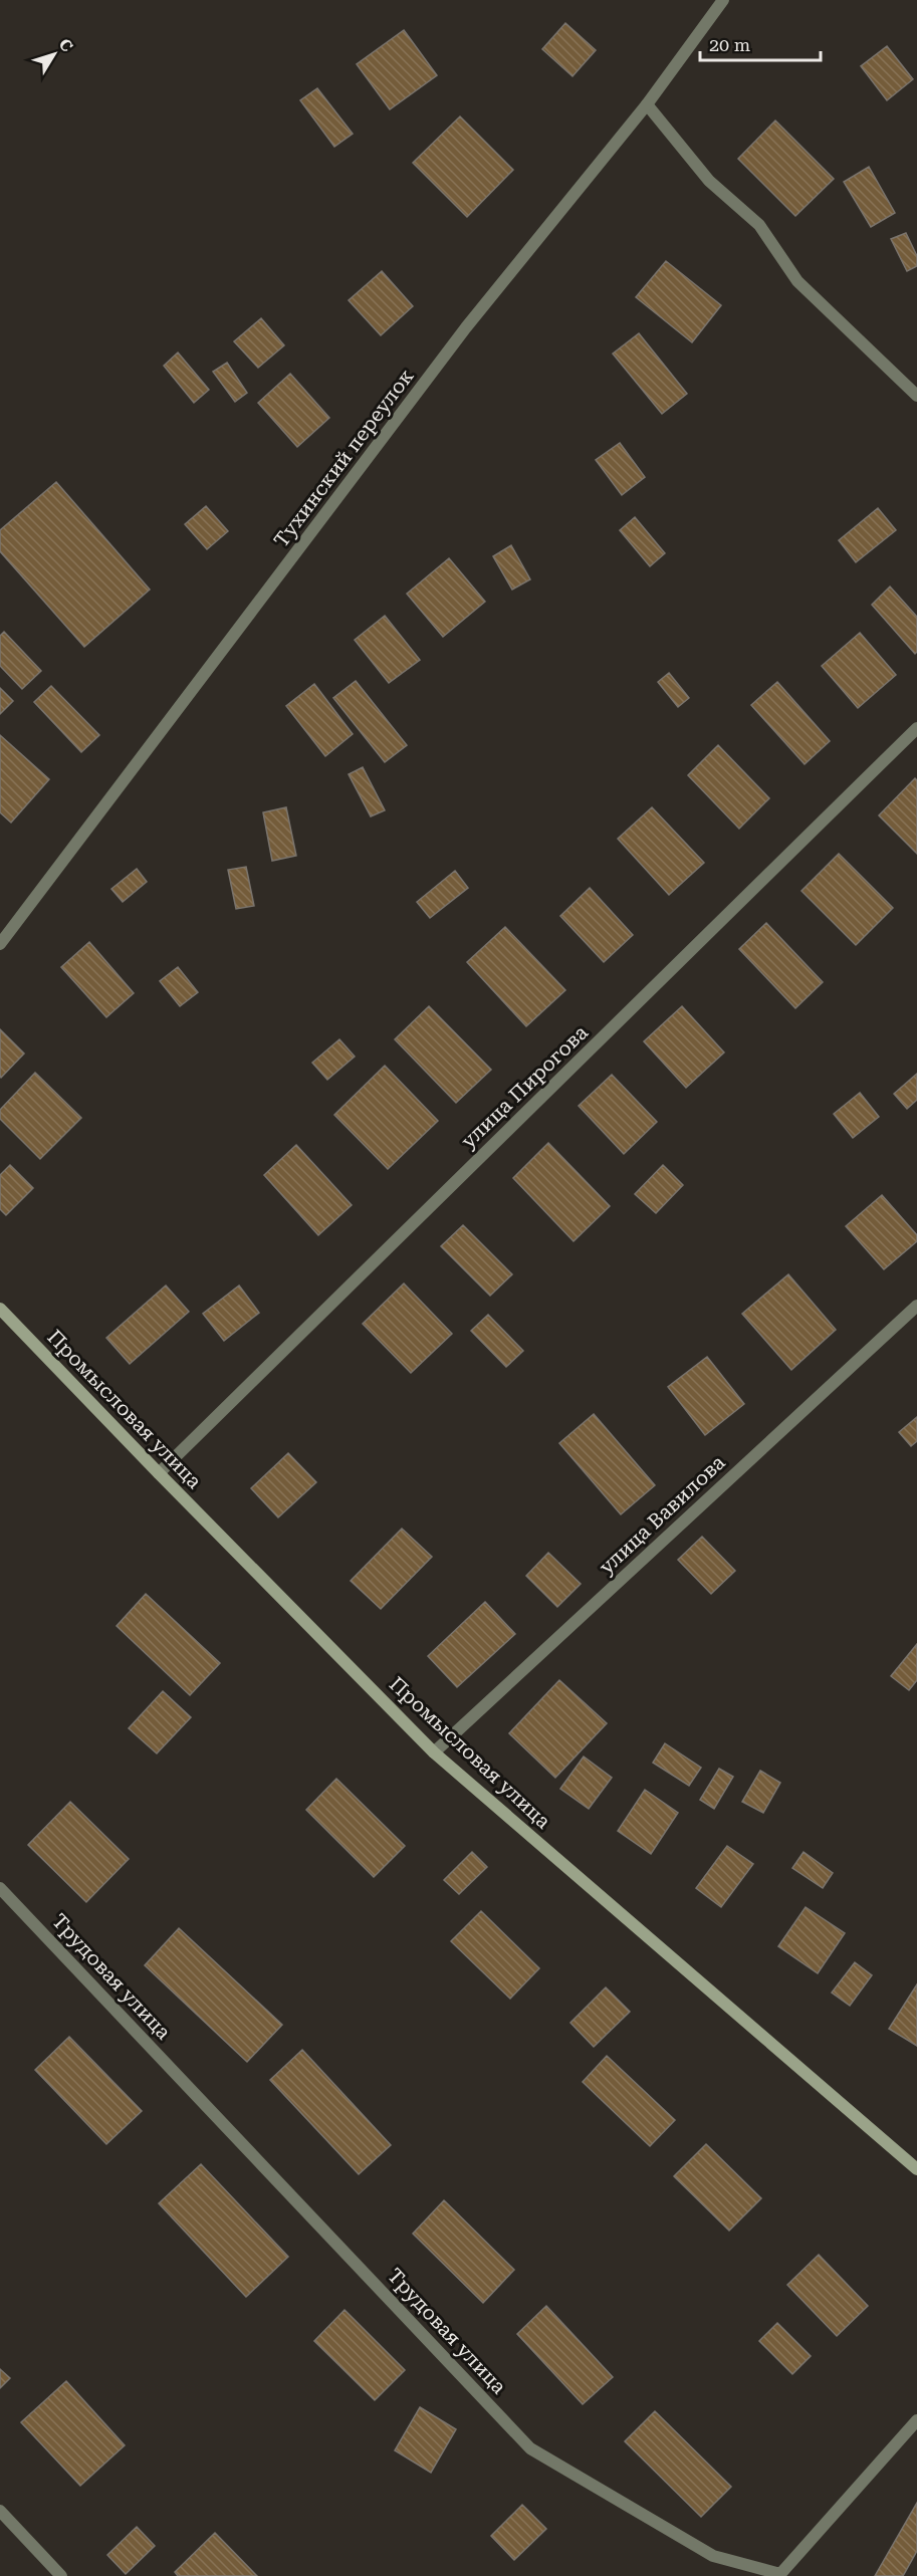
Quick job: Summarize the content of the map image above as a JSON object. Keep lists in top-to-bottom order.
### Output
{
  "streets": {
    "street": [
      "Тухинский переулок",
      "улица Пирогова",
      "Промысловая улица",
      "улица Вавилова",
      "Трудовая улица"
    ]
  },
  "crossings": [
    ["улица Пирогова", "Промысловая улица"],
    ["Промысловая улица", "улица Вавилова"]
  ],
  "scale_bar": "20 m",
  "north": "top right"
}
